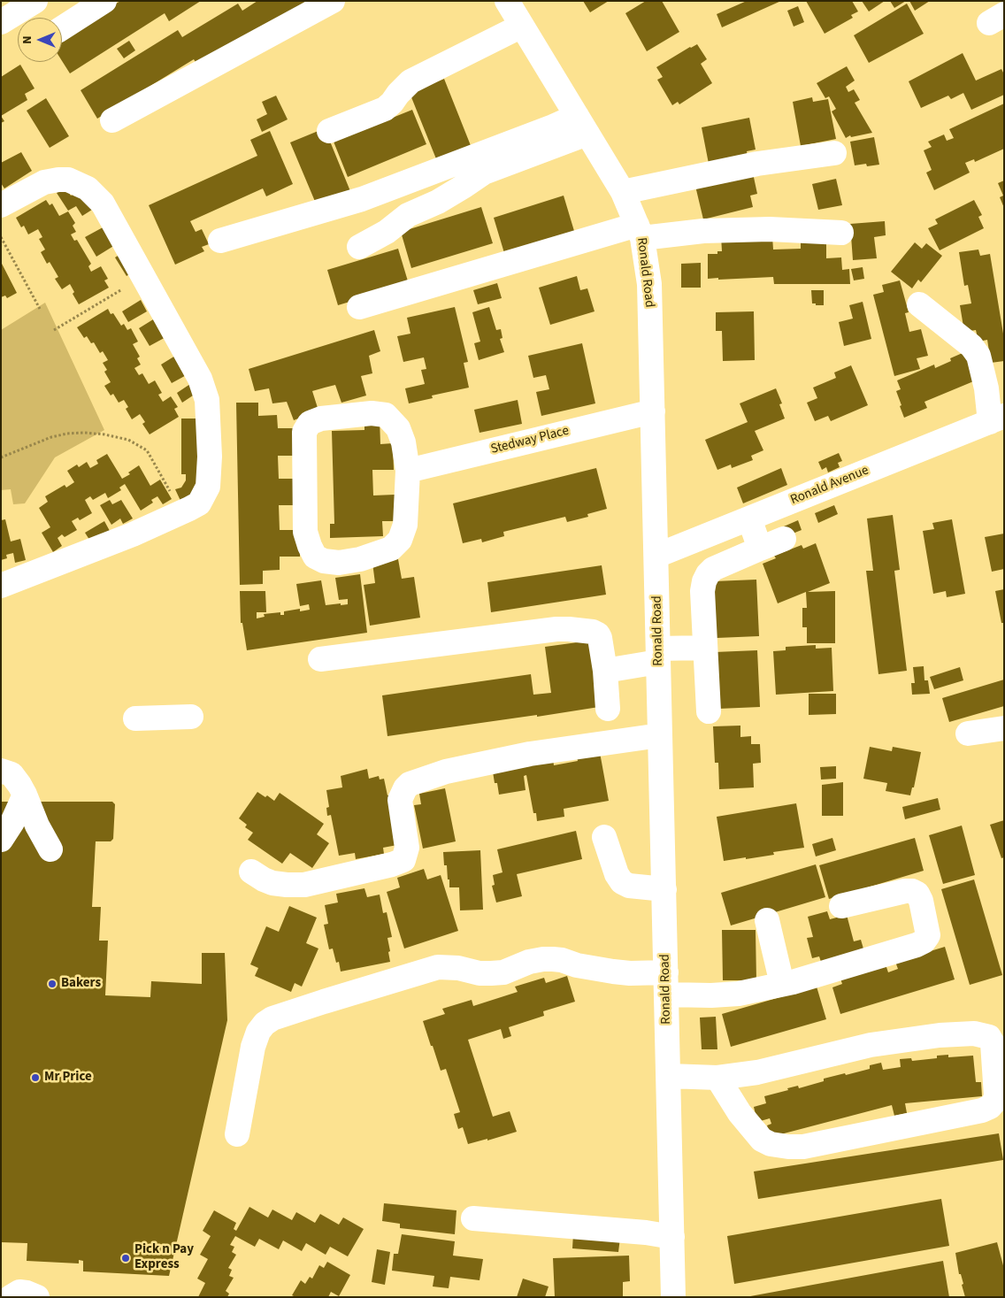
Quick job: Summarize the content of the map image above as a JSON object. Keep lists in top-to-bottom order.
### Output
{
  "streets": {
    "street": ["Ronald Road", "Stedway Place", "Ronald Avenue"]
  },
  "crossings": [
    ["Ronald Road", "Stedway Place"],
    ["Ronald Road", "Ronald Avenue"]
  ],
  "places": ["Bakers", "Mr Price", "Pick n Pay Express"],
  "north": "left"
}
